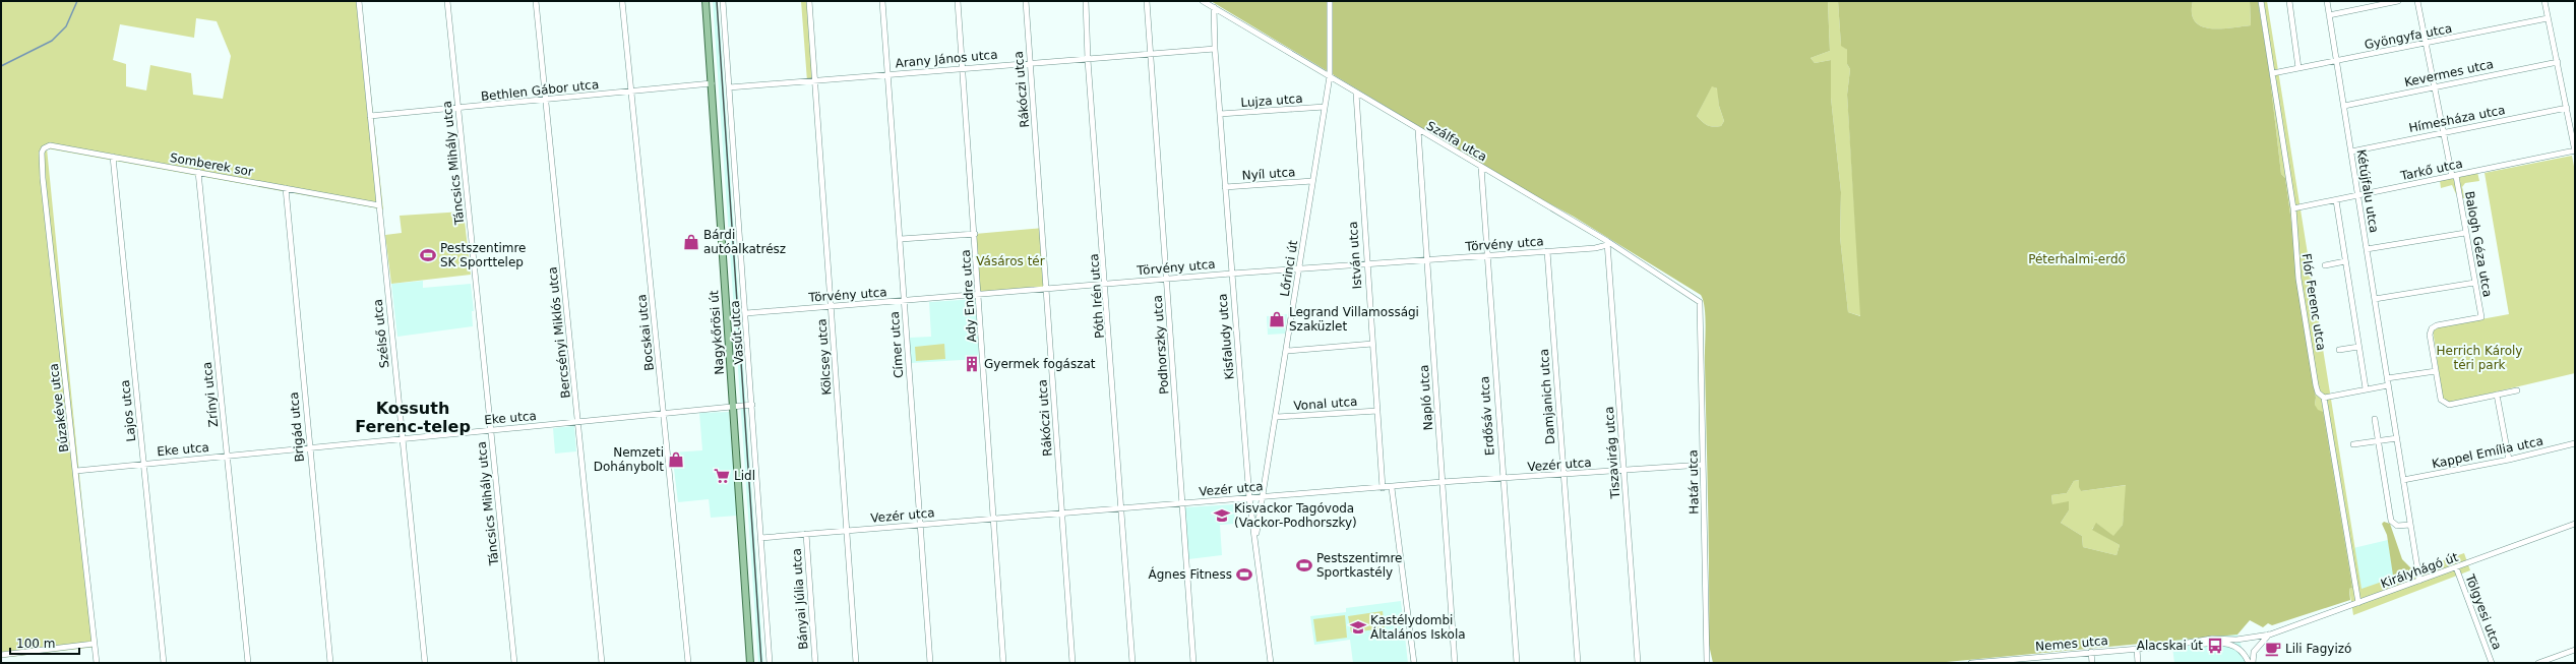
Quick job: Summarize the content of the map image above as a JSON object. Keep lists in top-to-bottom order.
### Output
{
  "streets": {
    "main road": ["Nagykőrösi út"],
    "street": [
      "Gyöngyfa utca",
      "Arany János utca",
      "Kevermes utca",
      "Rákóczi utca",
      "Bethlen Gábor utca",
      "Lujza utca",
      "Hímesháza utca",
      "Szálfa utca",
      "Táncsics Mihály utca",
      "Somberek sor",
      "Tarkő utca",
      "Nyíl utca",
      "Kétújfalu utca",
      "Törvény utca",
      "Balogh Géza utca",
      "István utca",
      "Lőrinci út",
      "Ady Endre utca",
      "Póth Irén utca",
      "Flór Ferenc utca",
      "Bercsényi Miklós utca",
      "Bocskai utca",
      "Vasút utca",
      "Szélső utca",
      "Kisfaludy utca",
      "Címer utca",
      "Podhorszky utca",
      "Kölcsey utca",
      "Zrínyi utca",
      "Damjanich utca",
      "Napló utca",
      "Vonal utca",
      "Búzakéve utca",
      "Lajos utca",
      "Erdősáv utca",
      "Eke utca",
      "Brigád utca",
      "Tiszavirág utca",
      "Kappel Emília utca",
      "Vezér utca",
      "Határ utca",
      "Királyhágó út",
      "Bányai Júlia utca",
      "Tölgyesi utca",
      "Nemes utca"
    ]
  },
  "crossings": [
    ["Gyöngyfa utca", "Kétújfalu utca"],
    ["Gyöngyfa utca", "Balogh Géza utca"],
    ["Gyöngyfa utca", "Flór Ferenc utca"],
    ["Arany János utca", "Rákóczi utca"],
    ["Arany János utca", "Ady Endre utca"],
    ["Arany János utca", "Póth Irén utca"],
    ["Arany János utca", "Vasút utca"],
    ["Arany János utca", "Kisfaludy utca"],
    ["Arany János utca", "Címer utca"],
    ["Arany János utca", "Podhorszky utca"],
    ["Arany János utca", "Kölcsey utca"],
    ["Kevermes utca", "Kétújfalu utca"],
    ["Kevermes utca", "Balogh Géza utca"],
    ["Rákóczi utca", "Törvény utca"],
    ["Rákóczi utca", "Vezér utca"],
    ["Bethlen Gábor utca", "Táncsics Mihály utca"],
    ["Bethlen Gábor utca", "Bercsényi Miklós utca"],
    ["Bethlen Gábor utca", "Bocskai utca"],
    ["Bethlen Gábor utca", "Nagykőrösi út"],
    ["Bethlen Gábor utca", "Szélső utca"],
    ["Lujza utca", "Lőrinci út"],
    ["Lujza utca", "Kisfaludy utca"],
    ["Hímesháza utca", "Kétújfalu utca"],
    ["Hímesháza utca", "Balogh Géza utca"],
    ["Szálfa utca", "Törvény utca"],
    ["Szálfa utca", "István utca"],
    ["Szálfa utca", "Lőrinci út"],
    ["Szálfa utca", "Kisfaludy utca"],
    ["Szálfa utca", "Napló utca"],
    ["Szálfa utca", "Erdősáv utca"],
    ["Szálfa utca", "Tiszavirág utca"],
    ["Szálfa utca", "Határ utca"],
    ["Táncsics Mihály utca", "Eke utca"],
    ["Somberek sor", "Szélső utca"],
    ["Somberek sor", "Zrínyi utca"],
    ["Somberek sor", "Búzakéve utca"],
    ["Somberek sor", "Lajos utca"],
    ["Somberek sor", "Brigád utca"],
    ["Tarkő utca", "Kétújfalu utca"],
    ["Tarkő utca", "Balogh Géza utca"],
    ["Tarkő utca", "Flór Ferenc utca"],
    ["Nyíl utca", "Lőrinci út"],
    ["Nyíl utca", "Kisfaludy utca"],
    ["Kétújfalu utca", "Kappel Emília utca"],
    ["Kétújfalu utca", "Királyhágó út"],
    ["Törvény utca", "István utca"],
    ["Törvény utca", "Lőrinci út"],
    ["Törvény utca", "Ady Endre utca"],
    ["Törvény utca", "Póth Irén utca"],
    ["Törvény utca", "Vasút utca"],
    ["Törvény utca", "Kisfaludy utca"],
    ["Törvény utca", "Címer utca"],
    ["Törvény utca", "Podhorszky utca"],
    ["Törvény utca", "Kölcsey utca"],
    ["Törvény utca", "Damjanich utca"],
    ["Törvény utca", "Napló utca"],
    ["Törvény utca", "Erdősáv utca"],
    ["Törvény utca", "Tiszavirág utca"],
    ["István utca", "Vonal utca"],
    ["István utca", "Vezér utca"],
    ["Lőrinci út", "Kisfaludy utca"],
    ["Lőrinci út", "Vonal utca"],
    ["Lőrinci út", "Vezér utca"],
    ["Ady Endre utca", "Vezér utca"],
    ["Póth Irén utca", "Vezér utca"],
    ["Flór Ferenc utca", "Királyhágó út"],
    ["Bercsényi Miklós utca", "Eke utca"],
    ["Bocskai utca", "Eke utca"],
    ["Nagykőrösi út", "Eke utca"],
    ["Vasút utca", "Eke utca"],
    ["Vasút utca", "Vezér utca"],
    ["Szélső utca", "Eke utca"],
    ["Kisfaludy utca", "Vezér utca"],
    ["Címer utca", "Vezér utca"],
    ["Podhorszky utca", "Vezér utca"],
    ["Kölcsey utca", "Vezér utca"],
    ["Zrínyi utca", "Eke utca"],
    ["Damjanich utca", "Vezér utca"],
    ["Napló utca", "Vezér utca"],
    ["Búzakéve utca", "Eke utca"],
    ["Lajos utca", "Eke utca"],
    ["Erdősáv utca", "Vezér utca"],
    ["Eke utca", "Brigád utca"],
    ["Tiszavirág utca", "Vezér utca"],
    ["Vezér utca", "Határ utca"],
    ["Vezér utca", "Bányai Júlia utca"],
    ["Királyhágó út", "Tölgyesi utca"],
    ["Királyhágó út", "Nemes utca"]
  ],
  "districts": ["Kossuth Ferenc-telep"],
  "parks": ["Péterhalmi-erdő", "Vásáros tér", "Herrich Károly téri park"],
  "places": {
    "shop": ["Bárdi autóalkatrész", "Legrand Villamossági Szaküzlet", "Nemzeti Dohánybolt"],
    "sports": ["Pestszentimre SK Sporttelep", "Pestszentimre Sportkastély", "Ágnes Fitness"],
    "building": ["Gyermek fogászat"],
    "supermarket": ["Lidl"],
    "school or university": ["Kisvackor Tagóvoda (Vackor-Podhorszky)", "Kastélydombi Általános Iskola"],
    "bus stop": ["Alacskai út"],
    "cafe": ["Lili Fagyizó"]
  },
  "scale_bar": "100 m"
}
